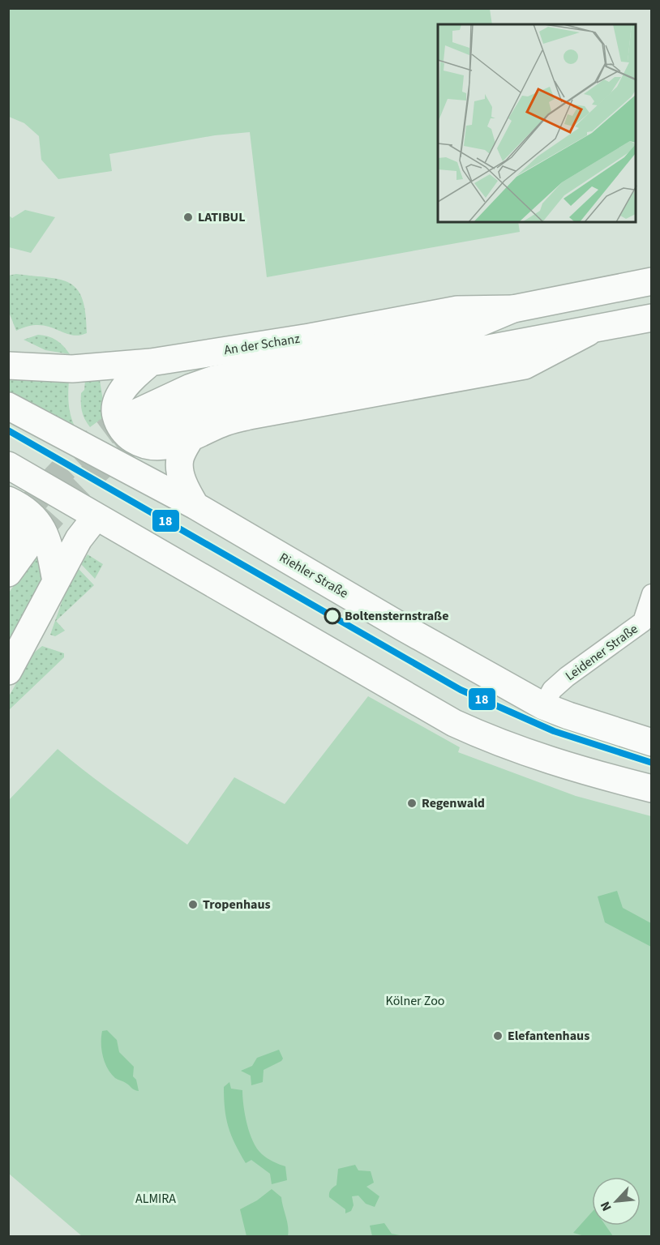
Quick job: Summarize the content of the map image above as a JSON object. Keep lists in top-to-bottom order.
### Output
{
  "streets": {
    "main road": ["An der Schanz", "Riehler Straße"],
    "street": ["Leidener Straße"]
  },
  "crossings": [
    ["Riehler Straße", "Leidener Straße"]
  ],
  "parks": ["Kölner Zoo", "ALMIRA"],
  "places": [
    "LATIBUL",
    "Boltensternstraße",
    "Regenwald",
    "Tropenhaus",
    "Elefantenhaus"
  ],
  "lines": ["transit line 18"],
  "north": "bottom left"
}
